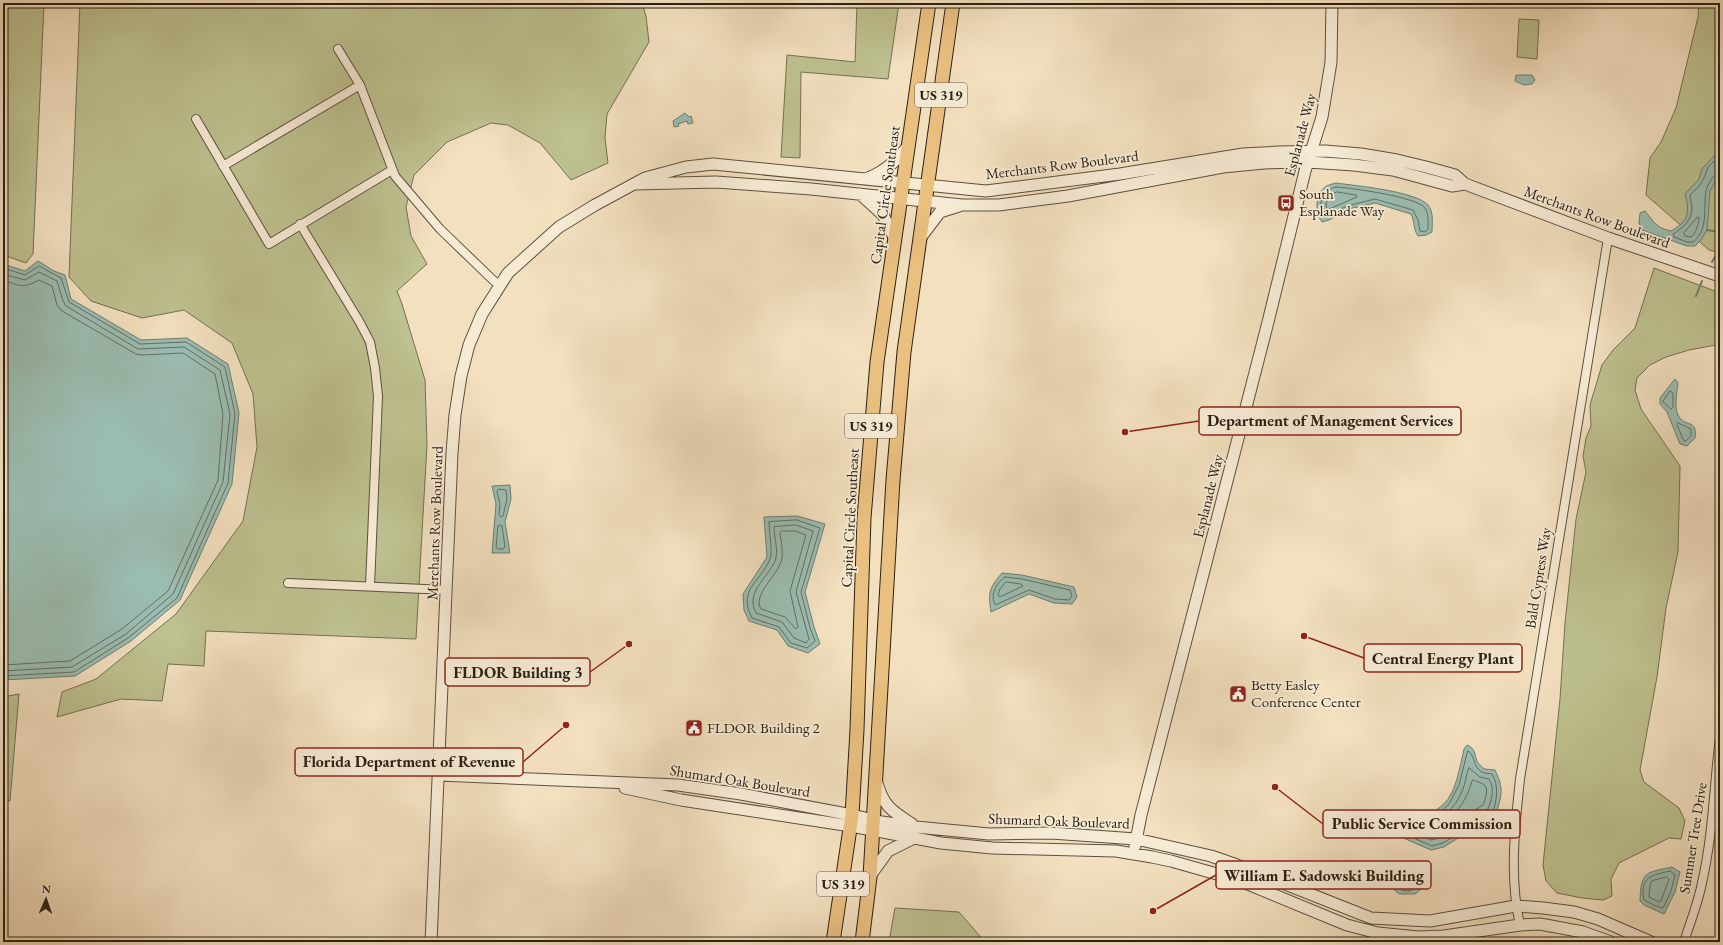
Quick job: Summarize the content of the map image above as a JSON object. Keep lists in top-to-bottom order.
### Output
{
  "streets": {
    "main road": ["US 319", "Capital Circle Southeast"],
    "street": [
      "Esplanade Way",
      "Merchants Row Boulevard",
      "Bald Cypress Way",
      "Shumard Oak Boulevard",
      "Summer Tree Drive"
    ]
  },
  "crossings": [
    ["US 319", "Merchants Row Boulevard"],
    ["US 319", "Shumard Oak Boulevard"],
    ["Esplanade Way", "Merchants Row Boulevard"],
    ["Esplanade Way", "Shumard Oak Boulevard"],
    ["Merchants Row Boulevard", "Capital Circle Southeast"],
    ["Merchants Row Boulevard", "Bald Cypress Way"],
    ["Merchants Row Boulevard", "Shumard Oak Boulevard"],
    ["Capital Circle Southeast", "Shumard Oak Boulevard"],
    ["Bald Cypress Way", "Shumard Oak Boulevard"]
  ],
  "places": {
    "bus stop": ["South Esplanade Way"],
    "other": [
      "Department of Management Services",
      "Central Energy Plant",
      "FLDOR Building 3",
      "Florida Department of Revenue",
      "Public Service Commission",
      "William E. Sadowski Building"
    ],
    "public building": ["Betty Easley Conference Center", "FLDOR Building 2"]
  },
  "north": "top"
}
